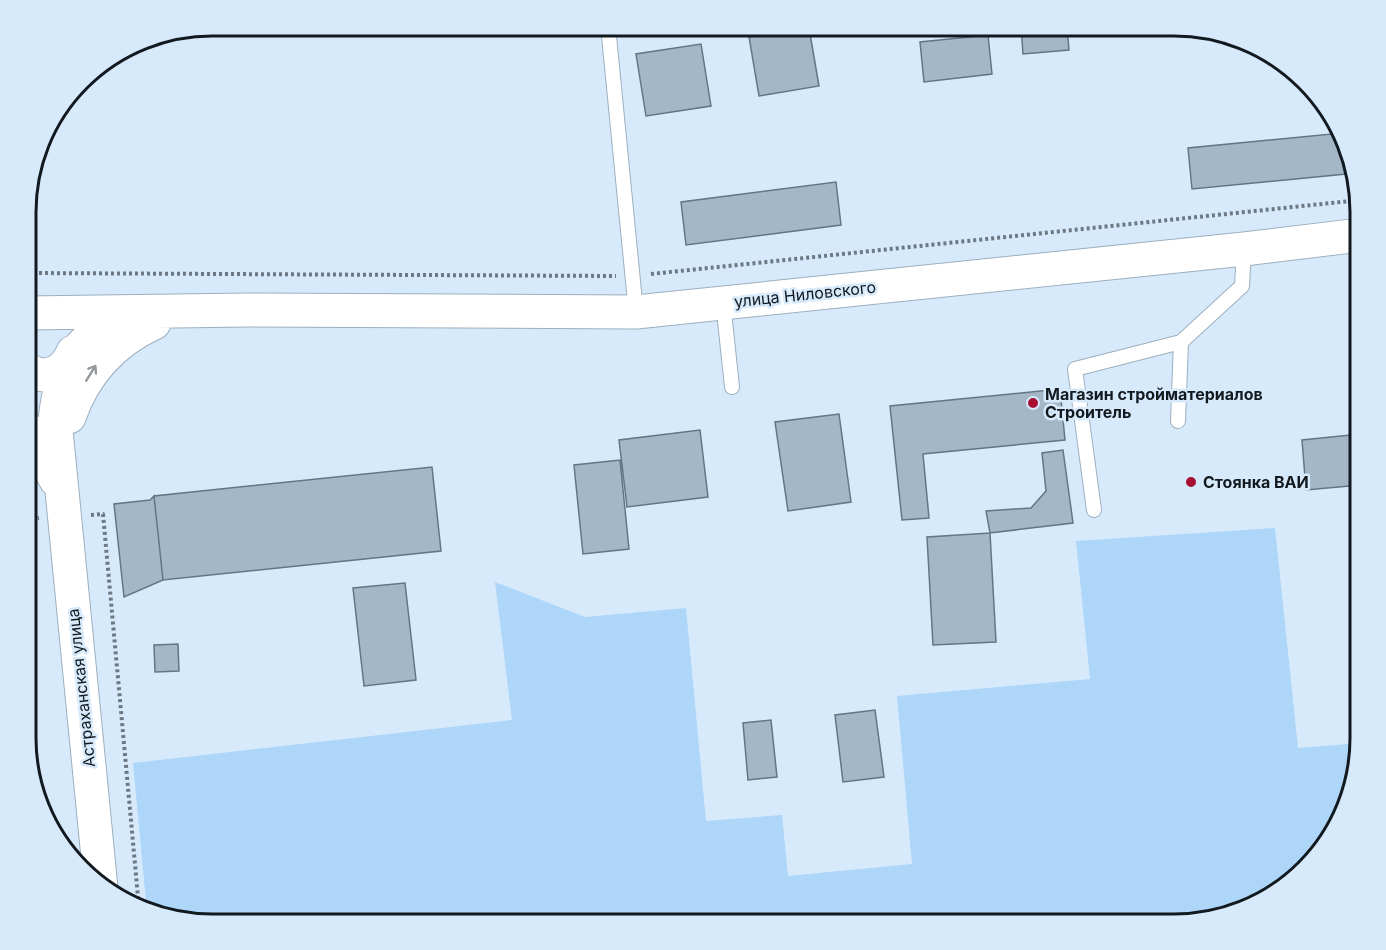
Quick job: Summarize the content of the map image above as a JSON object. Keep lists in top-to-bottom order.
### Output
{
  "streets": {
    "street": ["улица Ниловского", "Астраханская улица"]
  },
  "places": ["Магазин стройматериалов Строитель", "Стоянка ВАИ"]
}
